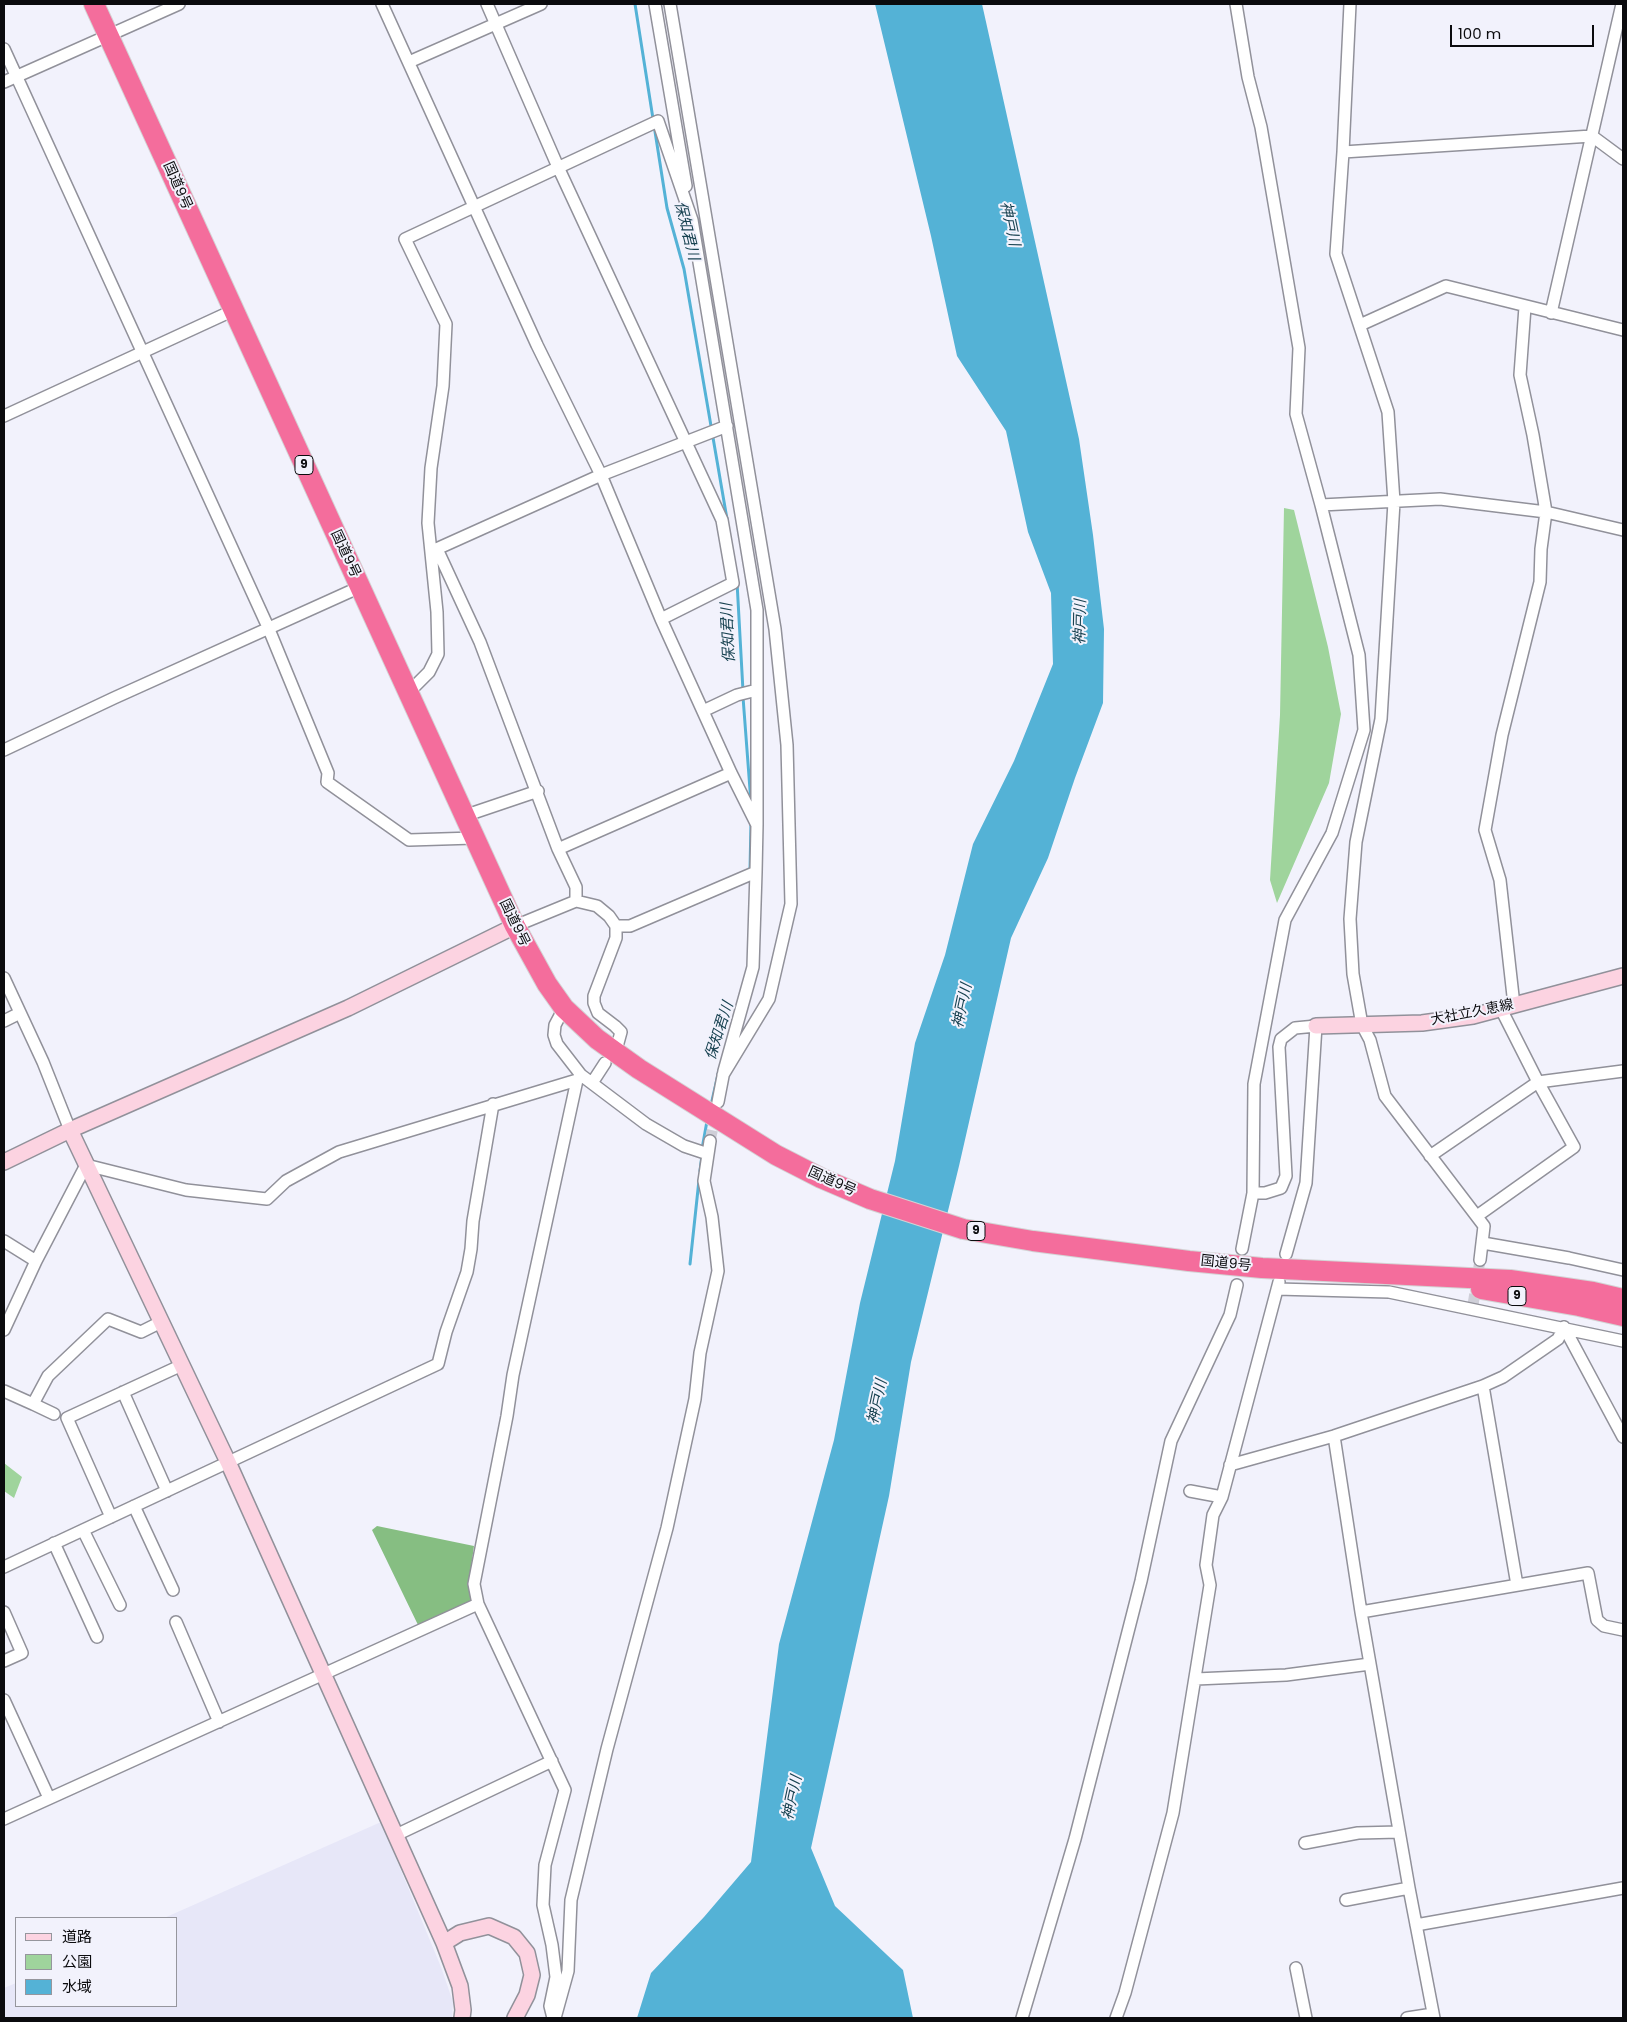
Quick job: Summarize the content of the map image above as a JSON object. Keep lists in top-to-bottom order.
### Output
{
  "streets": {
    "highway": ["国道9号", "9"],
    "street": ["大社立久恵線"]
  },
  "water": ["神戸川", "保知君川"],
  "legend": ["道路", "公園", "水域"],
  "scale_bar": "100 m"
}
